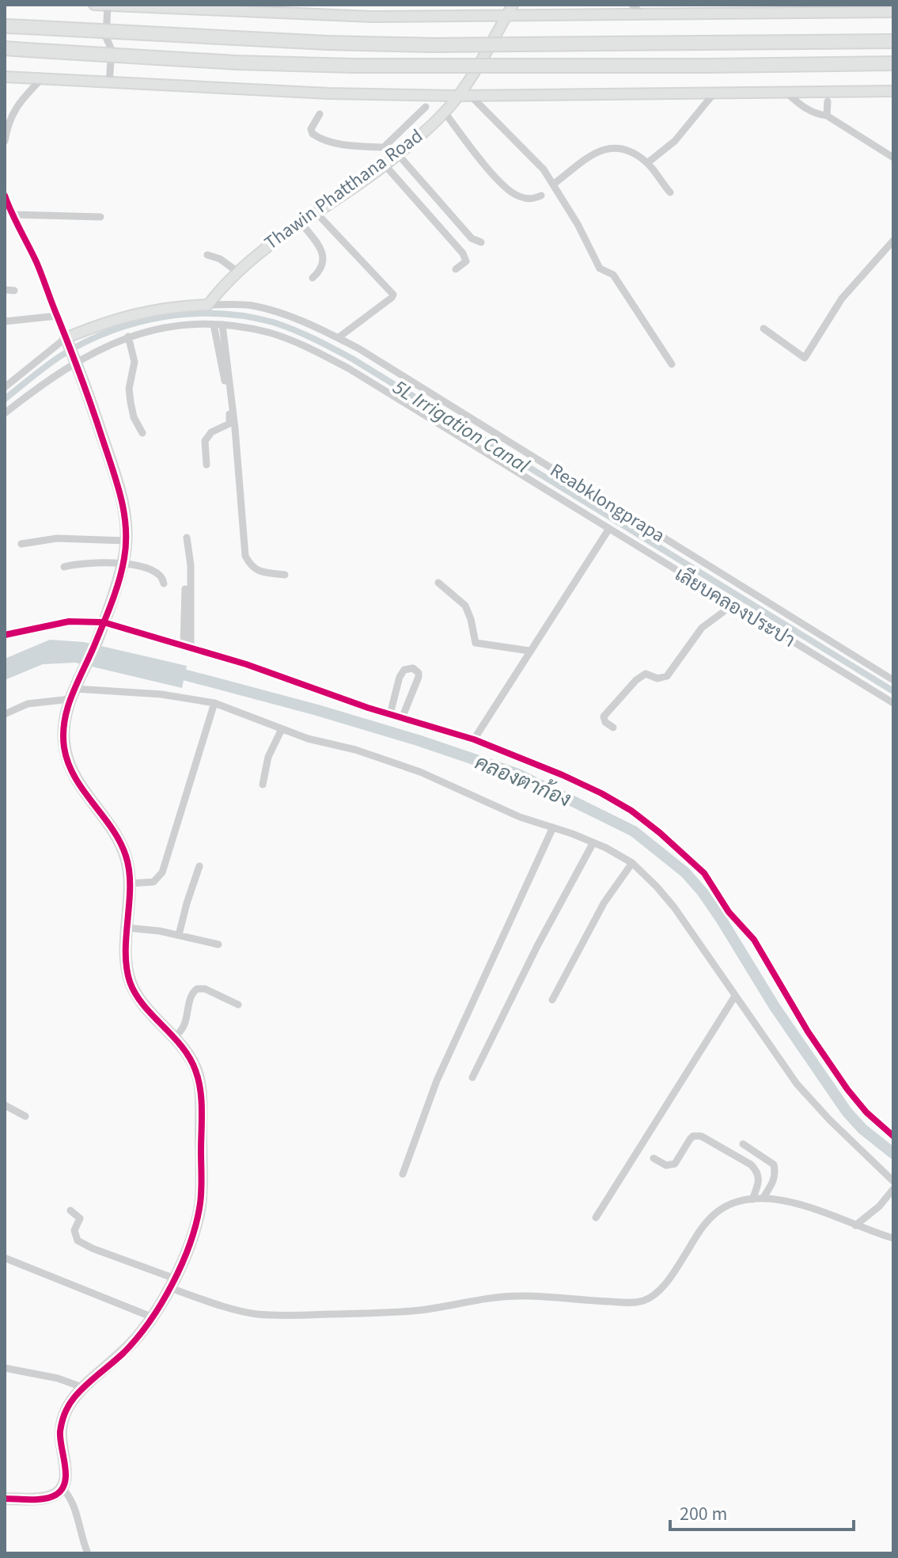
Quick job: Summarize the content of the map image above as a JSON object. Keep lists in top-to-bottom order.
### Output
{
  "streets": {
    "street": ["Thawin Phatthana Road", "Reabklongprapa", "เลียบคลองประปา"]
  },
  "crossings": [
    ["Thawin Phatthana Road", "Reabklongprapa"]
  ],
  "water": ["5L Irrigation Canal", "คลองตาก้อง"],
  "scale_bar": "200 m"
}
